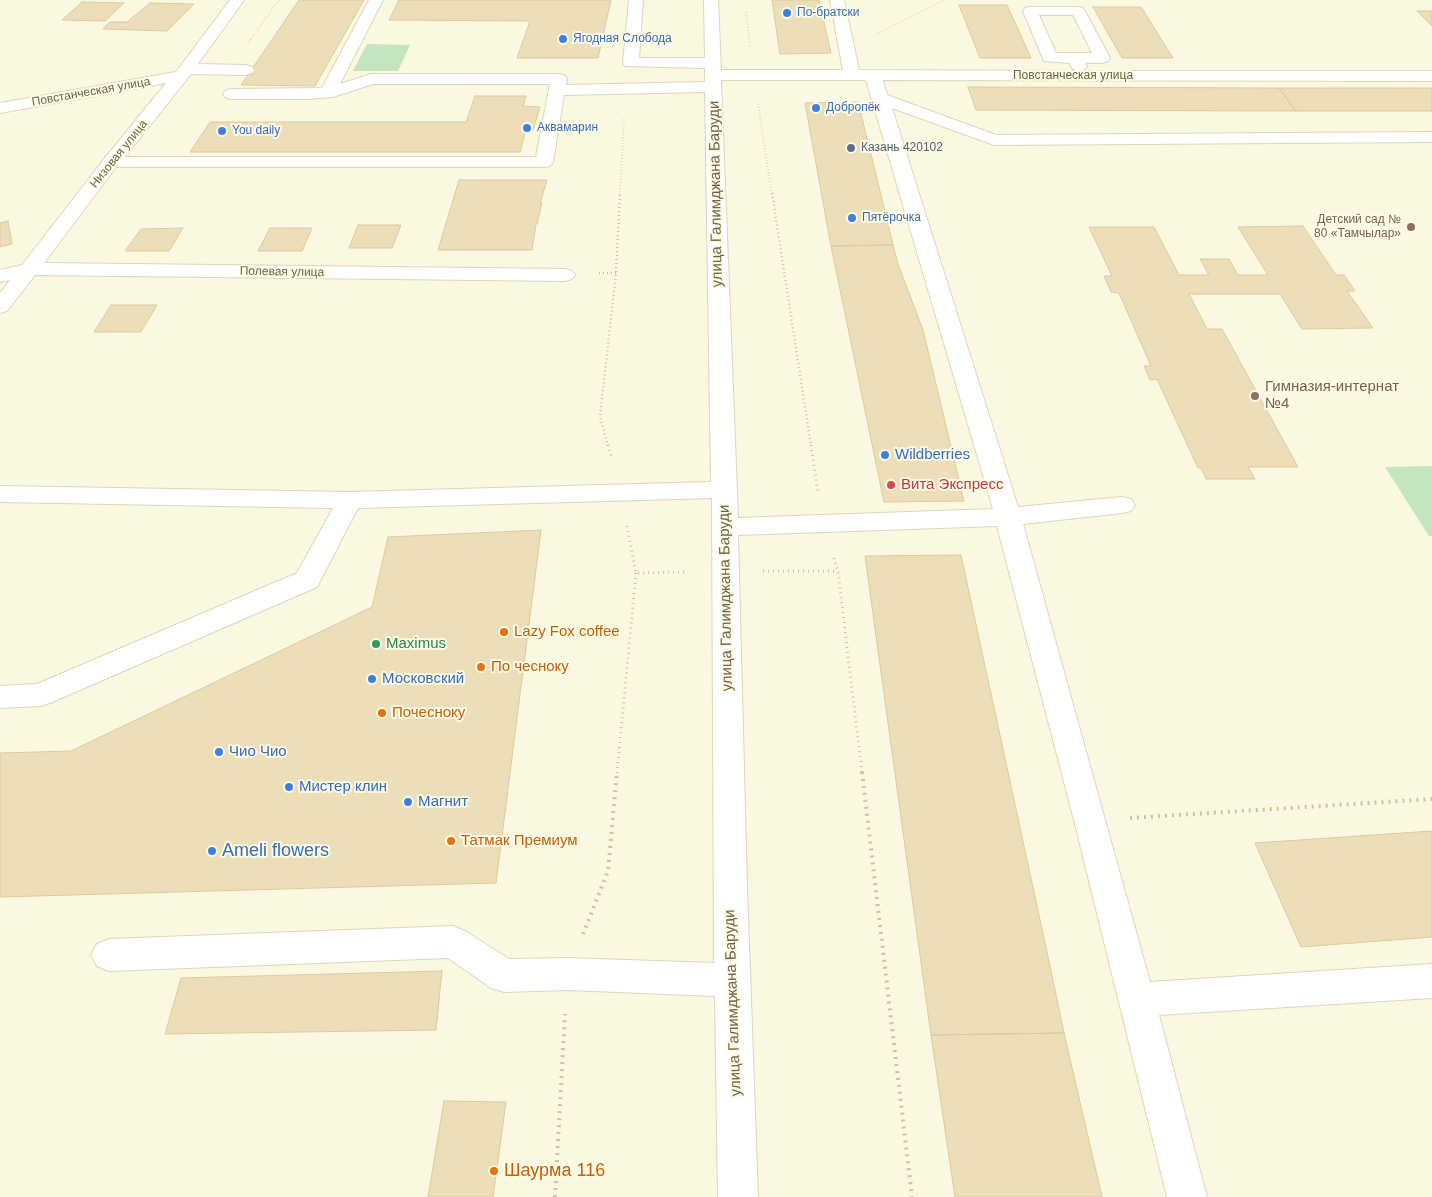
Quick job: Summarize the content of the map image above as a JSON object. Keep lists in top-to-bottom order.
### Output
{
  "streets": {
    "street": [
      "Повстанческая улица",
      "Низовая улица",
      "улица Галимджана Баруди",
      "Полевая улица"
    ]
  },
  "crossings": [
    ["Повстанческая улица", "Низовая улица"],
    ["Повстанческая улица", "улица Галимджана Баруди"],
    ["Низовая улица", "Полевая улица"]
  ],
  "places": [
    "По-братски",
    "Ягодная Слобода",
    "Добропёк",
    "Аквамарин",
    "You daily",
    "Казань 420102",
    "Пятёрочка",
    "Детский сад № 80 «Тамчылар»",
    "Гимназия-интернат №4",
    "Wildberries",
    "Вита Экспресс",
    "Lazy Fox coffee",
    "Maximus",
    "По чесноку",
    "Московский",
    "Почесноку",
    "Чио Чио",
    "Мистер клин",
    "Магнит",
    "Татмак Премиум",
    "Ameli flowers",
    "Шаурма 116"
  ]
}
